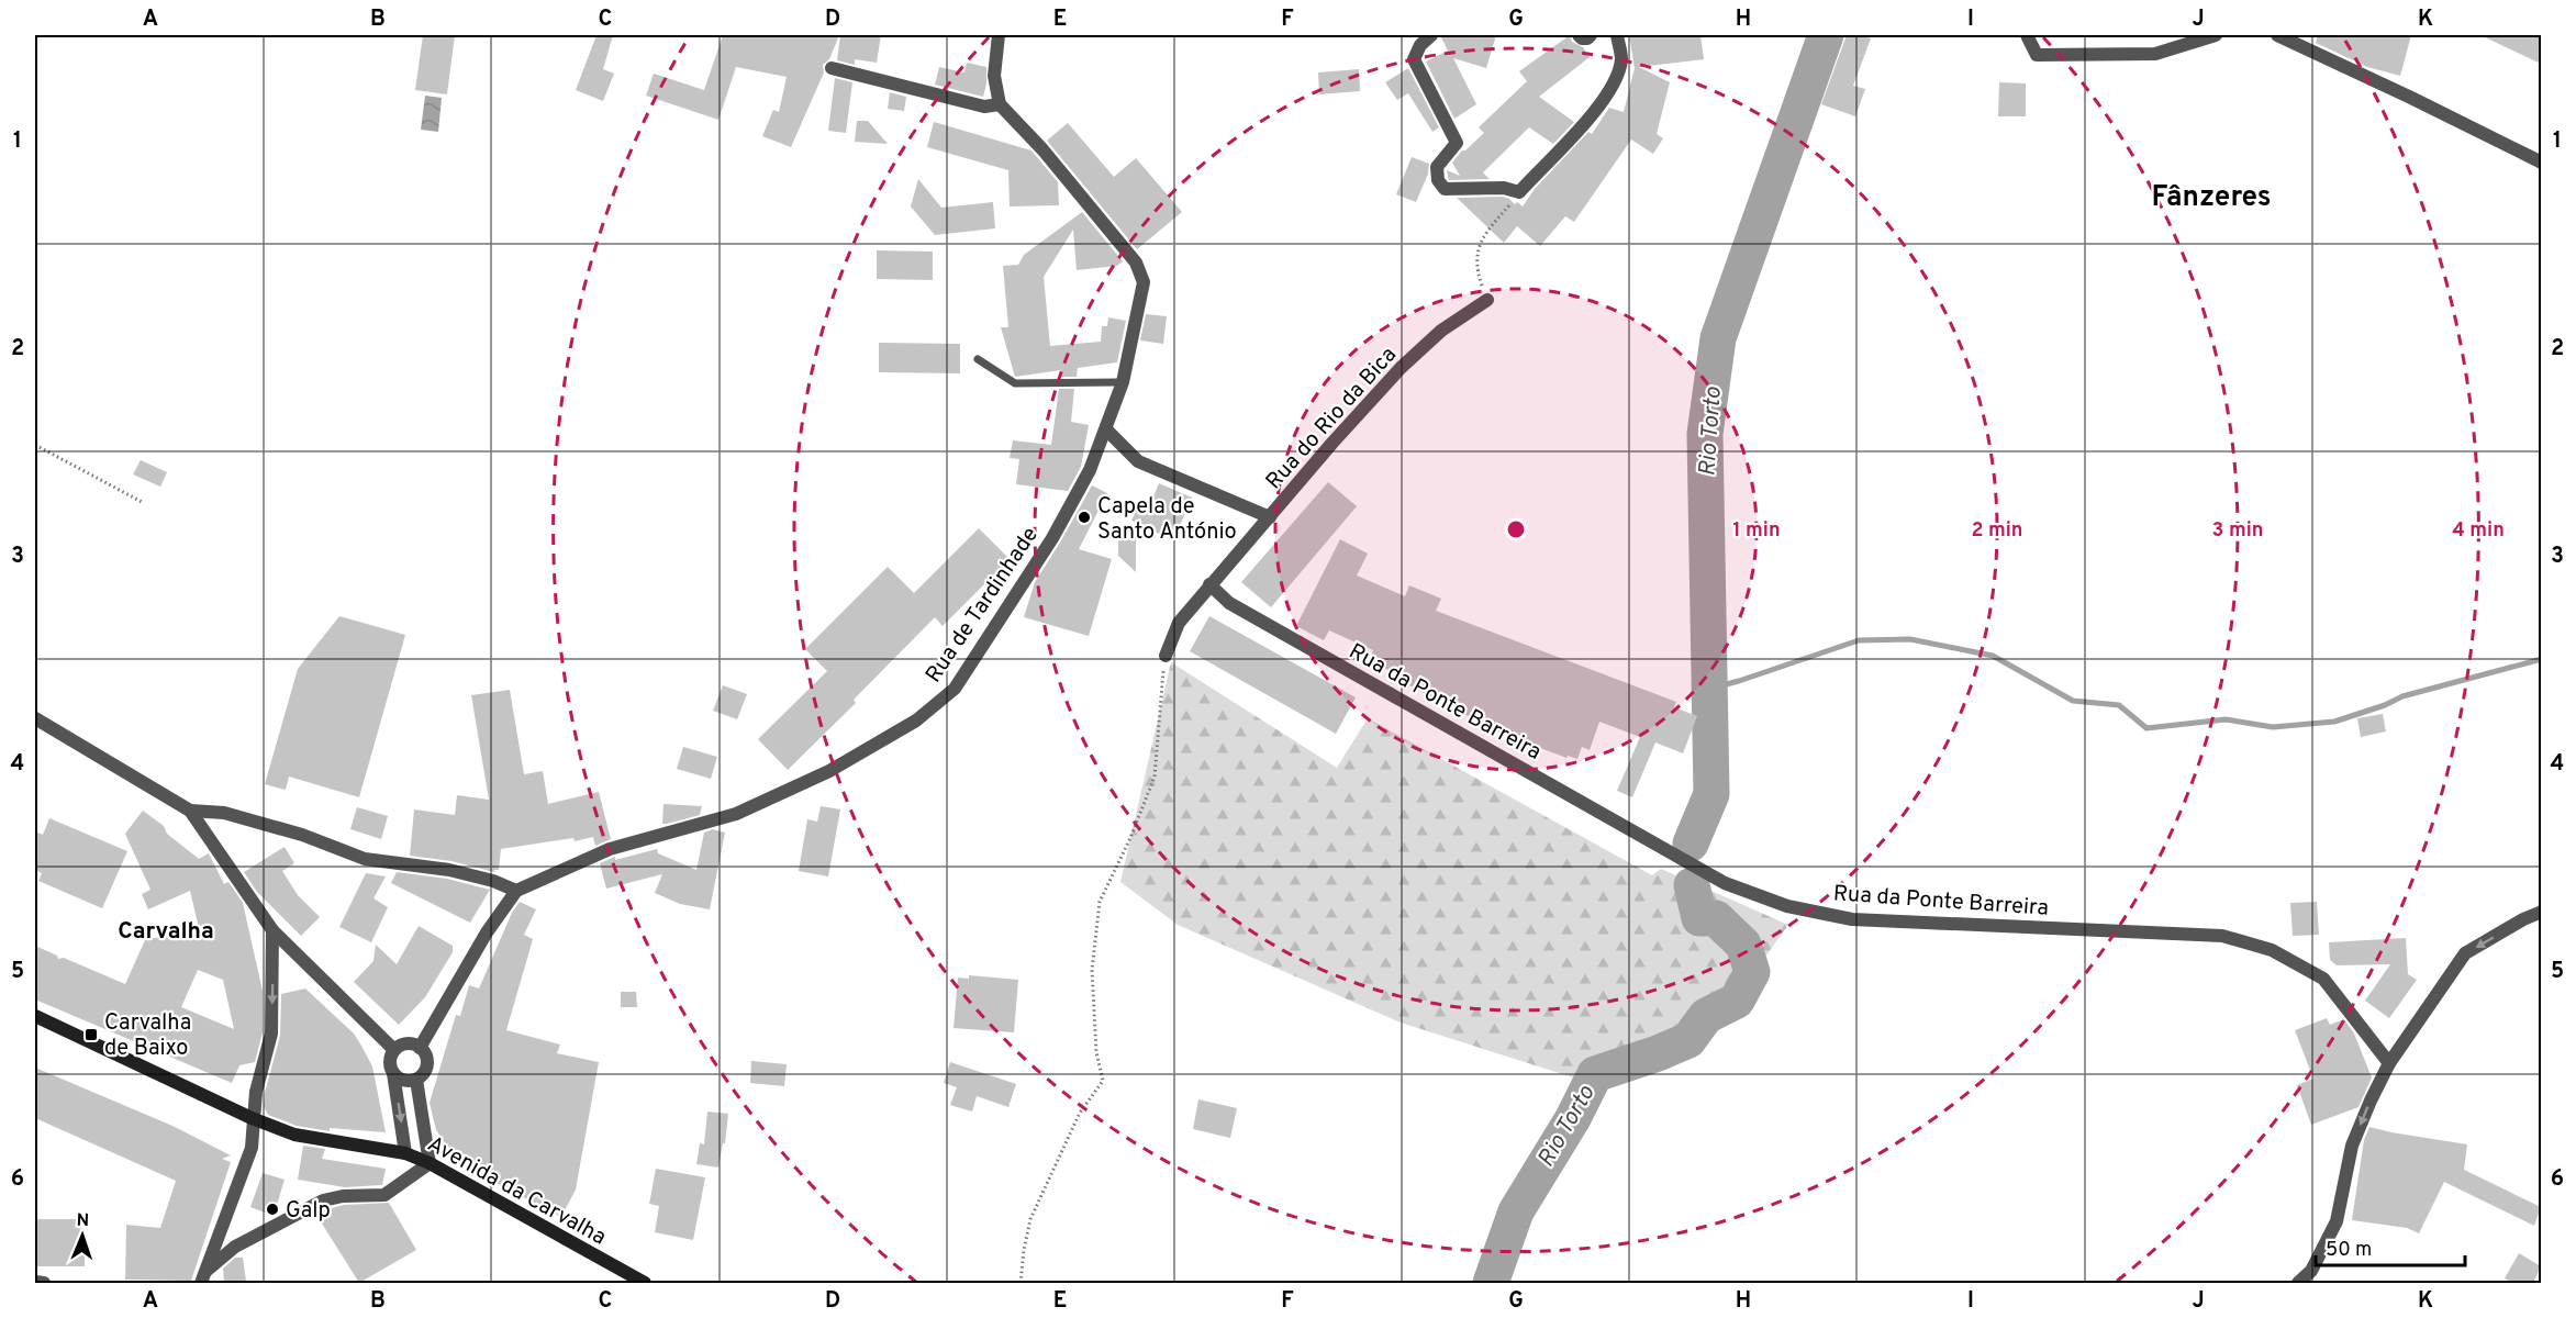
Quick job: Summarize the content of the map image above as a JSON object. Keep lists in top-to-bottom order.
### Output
{
  "streets": {
    "street": [
      "Rua do Rio da Bica",
      "Rua de Tardinhade",
      "Rua da Ponte Barreira",
      "Avenida da Carvalha"
    ]
  },
  "crossings": [
    ["Rua do Rio da Bica", "Rua da Ponte Barreira"]
  ],
  "districts": ["Fânzeres", "Carvalha"],
  "water": ["Rio Torto"],
  "places": {
    "other": ["Capela de Santo António", "Galp"],
    "transit": ["Carvalha de Baixo"]
  },
  "scale_bar": "50 m",
  "north": "top",
  "grid": {
    "columns": [
      "A",
      "B",
      "C",
      "D",
      "E",
      "F",
      "G",
      "H",
      "I",
      "J",
      "K"
    ],
    "rows": [
      "1",
      "2",
      "3",
      "4",
      "5",
      "6"
    ]
  },
  "rings": [
    "1 min",
    "2 min",
    "3 min",
    "4 min"
  ]
}
